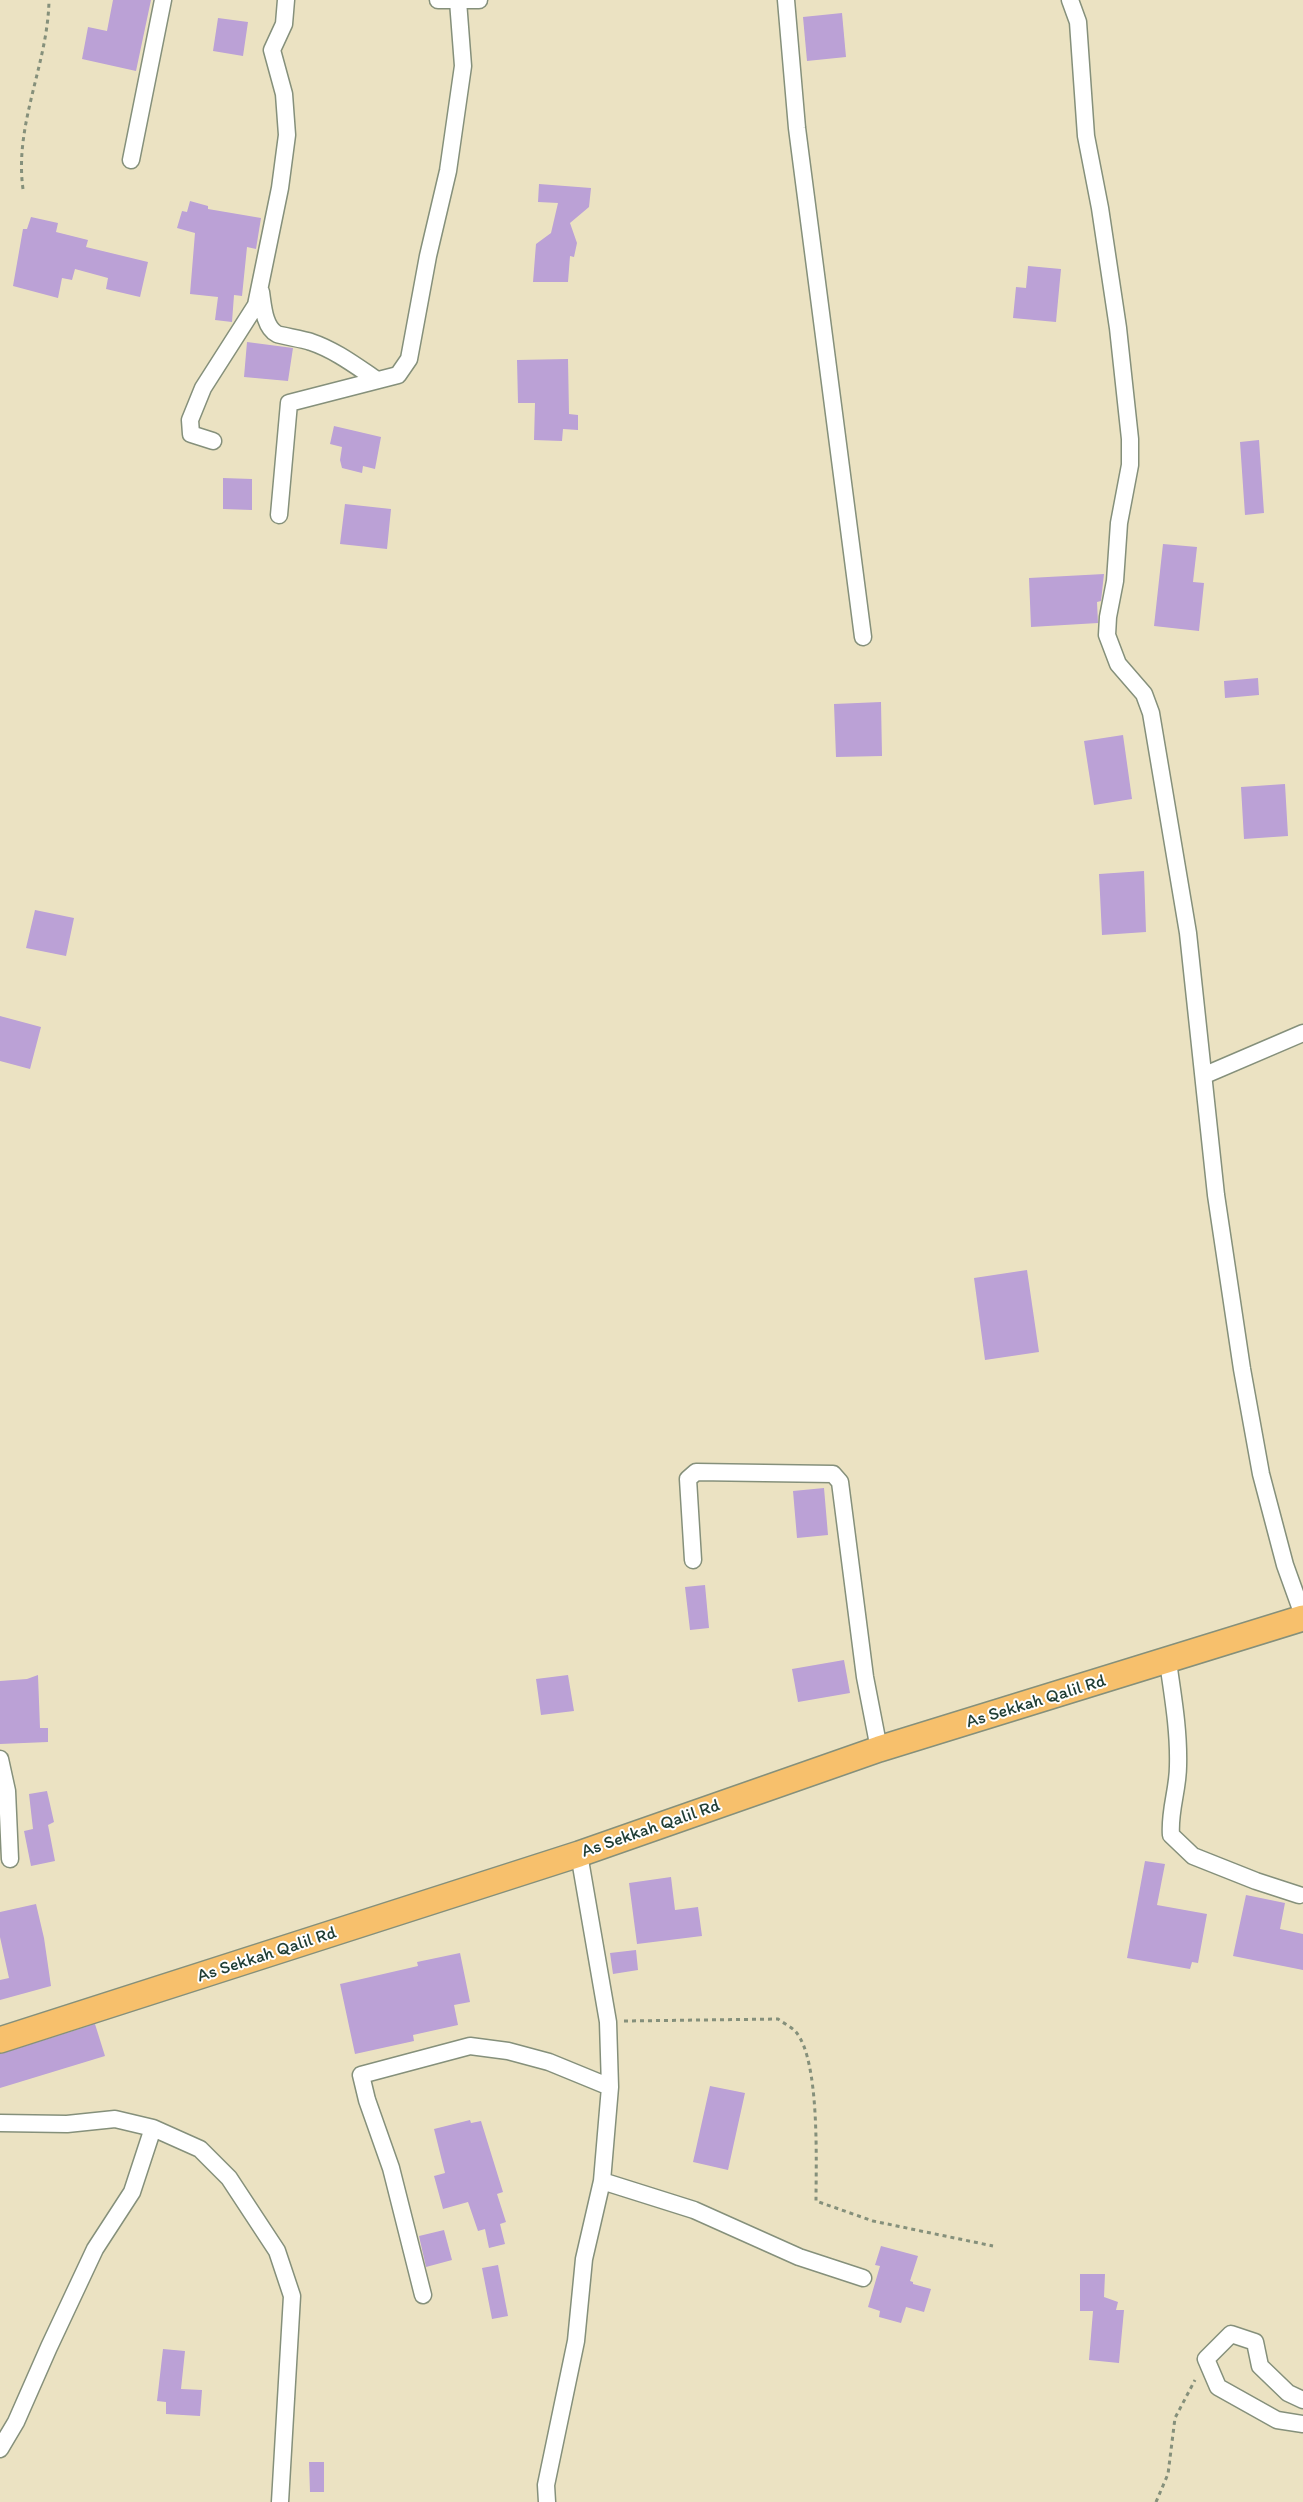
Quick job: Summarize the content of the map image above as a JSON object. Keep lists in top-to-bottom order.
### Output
{
  "streets": {
    "main road": ["As Sekkah Qalil Rd"]
  }
}
